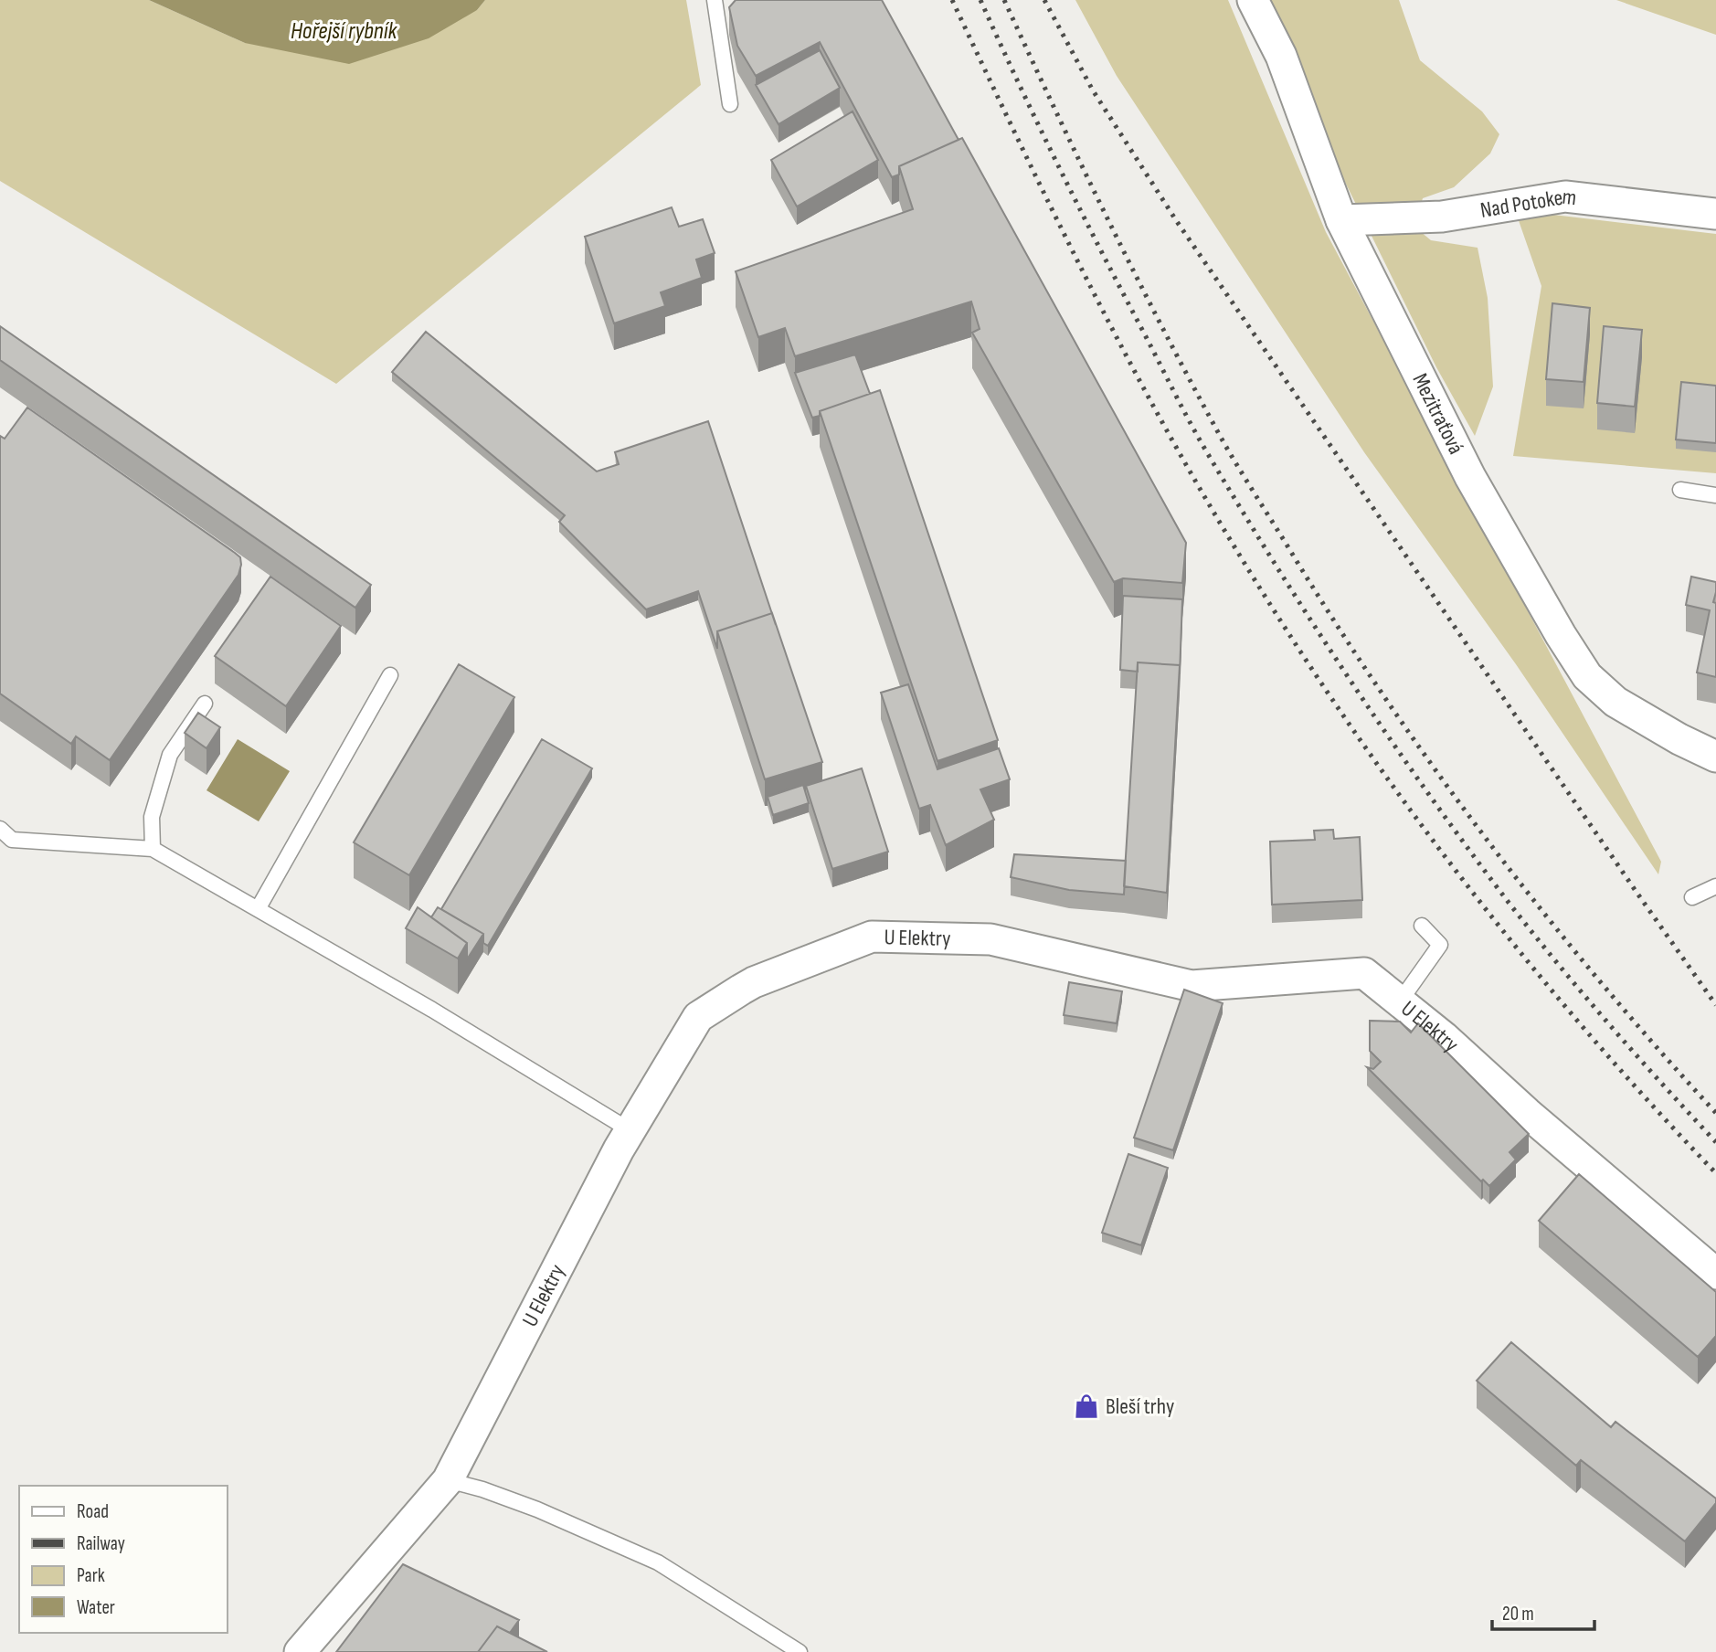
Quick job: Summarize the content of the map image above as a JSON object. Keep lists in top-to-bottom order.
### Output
{
  "streets": {
    "street": ["Nad Potokem", "Mezitraťová", "U Elektry"]
  },
  "crossings": [
    ["Nad Potokem", "Mezitraťová"]
  ],
  "water": ["Hořejší rybník"],
  "places": {
    "shop": ["Bleší trhy"]
  },
  "legend": [
    "Road",
    "Railway",
    "Park",
    "Water"
  ],
  "scale_bar": "20 m"
}
